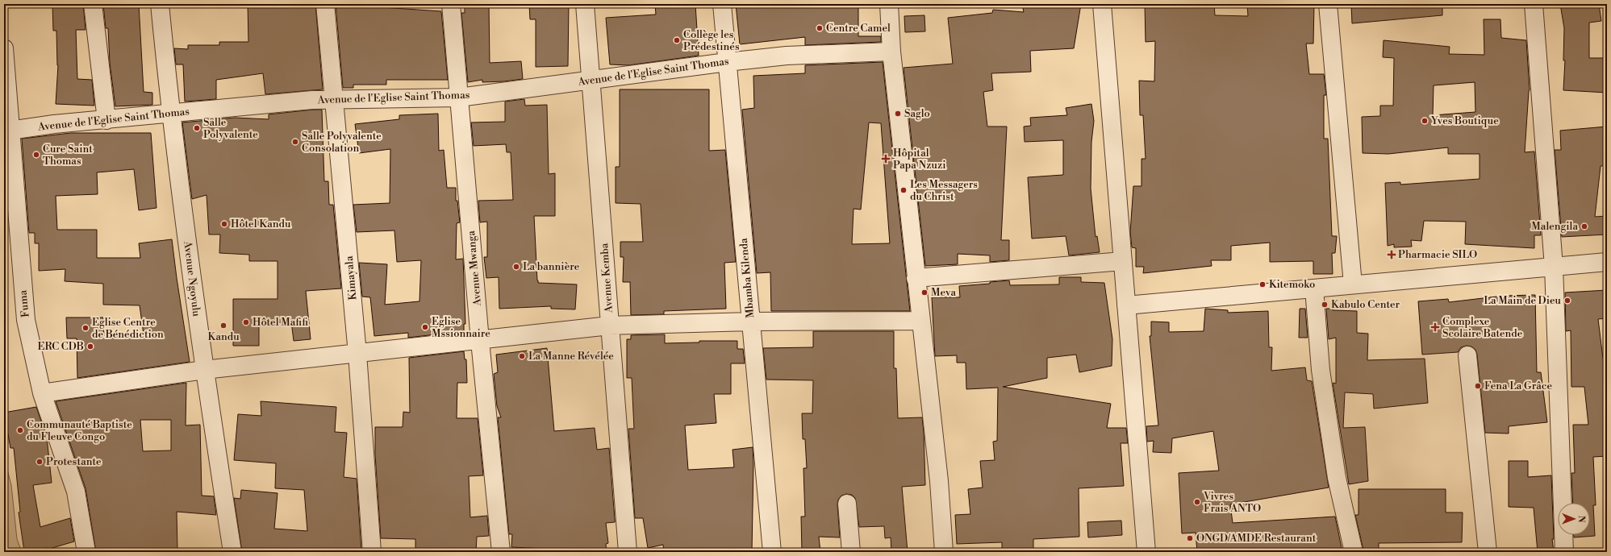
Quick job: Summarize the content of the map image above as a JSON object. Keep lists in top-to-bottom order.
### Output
{
  "streets": {
    "street": [
      "Avenue de l'Eglise Saint Thomas",
      "Avenue Mwanga",
      "Kimayala",
      "Avenue Kemba",
      "Mbamba Kilenda",
      "Avenue Ngoyulu",
      "Fuma"
    ]
  },
  "crossings": [
    ["Avenue de l'Eglise Saint Thomas", "Avenue Mwanga"],
    ["Avenue de l'Eglise Saint Thomas", "Kimayala"],
    ["Avenue de l'Eglise Saint Thomas", "Avenue Kemba"],
    ["Avenue de l'Eglise Saint Thomas", "Mbamba Kilenda"],
    ["Avenue de l'Eglise Saint Thomas", "Avenue Ngoyulu"],
    ["Avenue de l'Eglise Saint Thomas", "Fuma"]
  ],
  "places": {
    "other": [
      "Centre Camel",
      "Collège les Prédestinés",
      "Saglo",
      "Yves Boutique",
      "Salle Polyvalente",
      "Salle Polyvalente Consolation",
      "Cure Saint Thomas",
      "Les Messagers du Christ",
      "Hôtel Kandu",
      "Malengila",
      "La bannière",
      "Kitemoko",
      "Meva",
      "La Main de Dieu",
      "Kabulo Center",
      "Hôtel Mafifi",
      "Kandu",
      "Eglise Mssionnaire",
      "Eglise Centre de Bénédiction",
      "ERC CDB",
      "La Manne Révélée",
      "Fena La Grâce",
      "Communauté Baptiste du Fleuve Congo",
      "Protestante",
      "Vivres Frais ANTO",
      "ONGD/AMDE Restaurant"
    ],
    "health": ["Hôpital Papa Nzuzi", "Pharmacie SILO", "Complexe Scolaire Batende"]
  },
  "north": "right"
}
